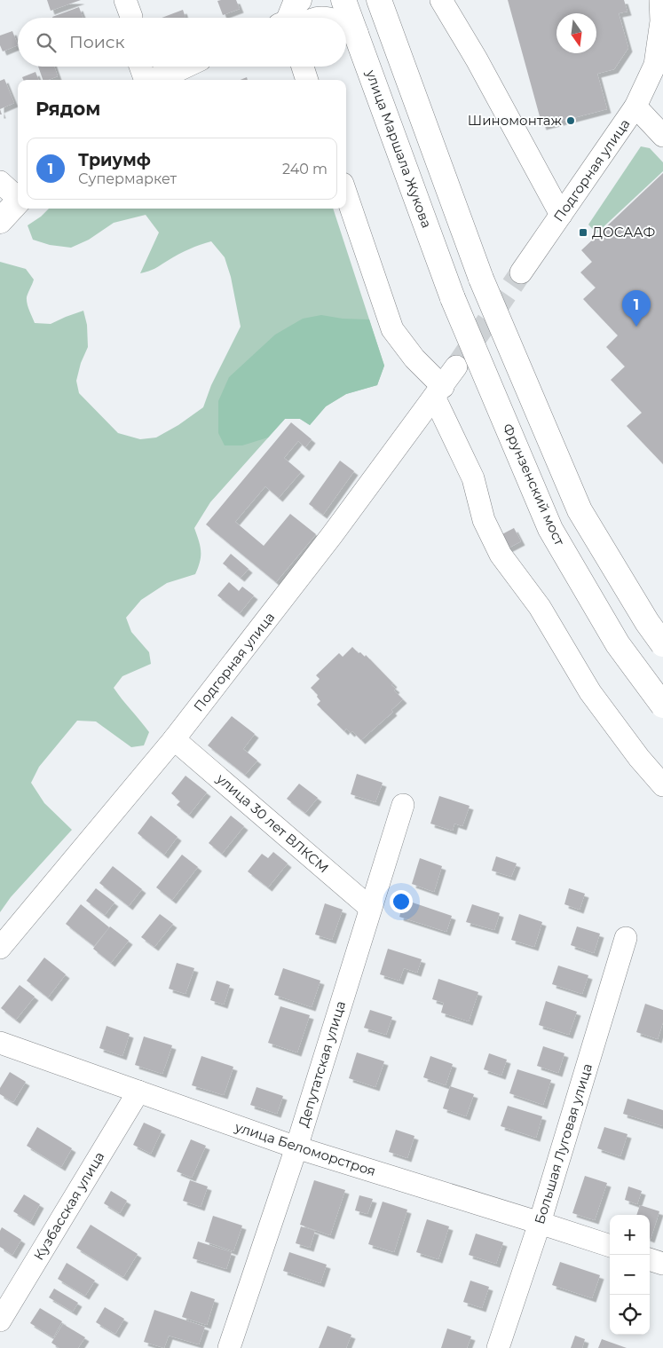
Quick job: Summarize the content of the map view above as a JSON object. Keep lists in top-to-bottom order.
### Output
{
  "streets": {
    "main road": ["улица Маршала Жукова", "Фрунзенский мост"],
    "street": [
      "Подгорная улица",
      "улица 30 лет ВЛКСМ",
      "Депутатская улица",
      "Большая Луговая улица",
      "улица Беломорстроя",
      "Кузбасская улица"
    ]
  },
  "crossings": [
    ["улица Маршала Жукова", "Фрунзенский мост"],
    ["Подгорная улица", "улица 30 лет ВЛКСМ"],
    ["улица 30 лет ВЛКСМ", "Депутатская улица"],
    ["Депутатская улица", "улица Беломорстроя"],
    ["Большая Луговая улица", "улица Беломорстроя"],
    ["улица Беломорстроя", "Кузбасская улица"]
  ],
  "places": {
    "other": ["Шиномонтаж"],
    "transit": ["ДОСААФ"]
  },
  "north": "bottom",
  "page": {
    "search": "Поиск",
    "heading": "Рядом",
    "list": [
      {
        "mark": "1",
        "name": "Триумф",
        "note": "Супермаркет",
        "value": "240 m"
      }
    ],
    "pins": "1",
    "map_buttons": ["+", "−"]
  }
}
